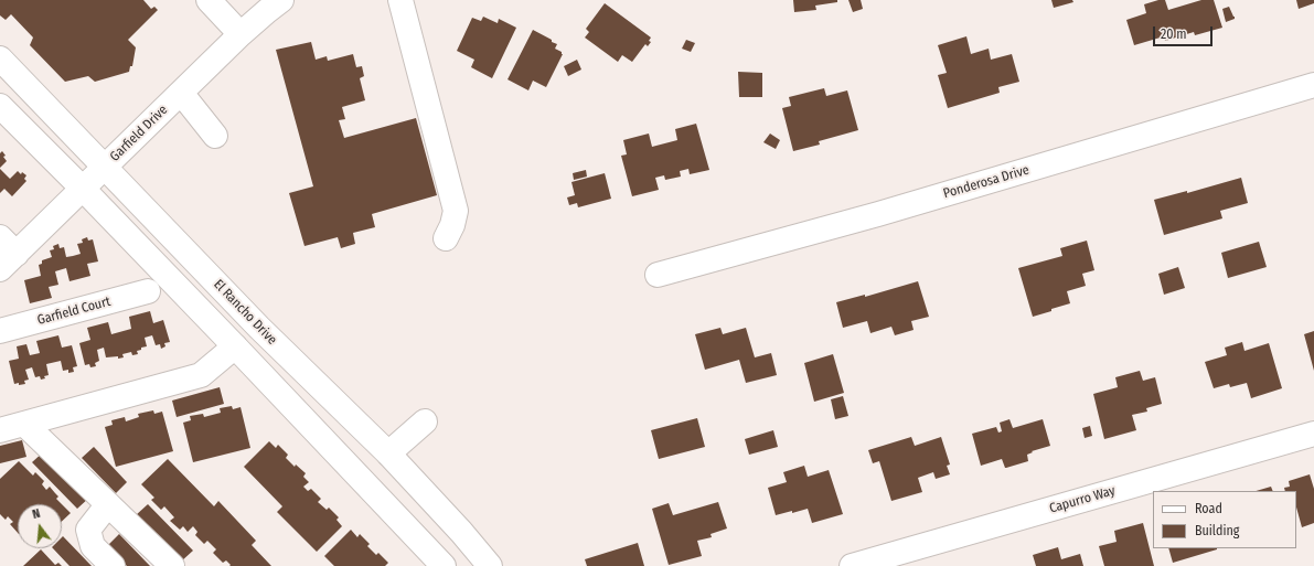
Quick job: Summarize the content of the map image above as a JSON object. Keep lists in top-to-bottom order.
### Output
{
  "streets": {
    "street": [
      "Garfield Drive",
      "Ponderosa Drive",
      "Garfield Court",
      "El Rancho Drive",
      "Capurro Way"
    ]
  },
  "crossings": [
    ["Garfield Drive", "El Rancho Drive"]
  ],
  "legend": ["Road", "Building"],
  "scale_bar": "20 m",
  "north": "top"
}
